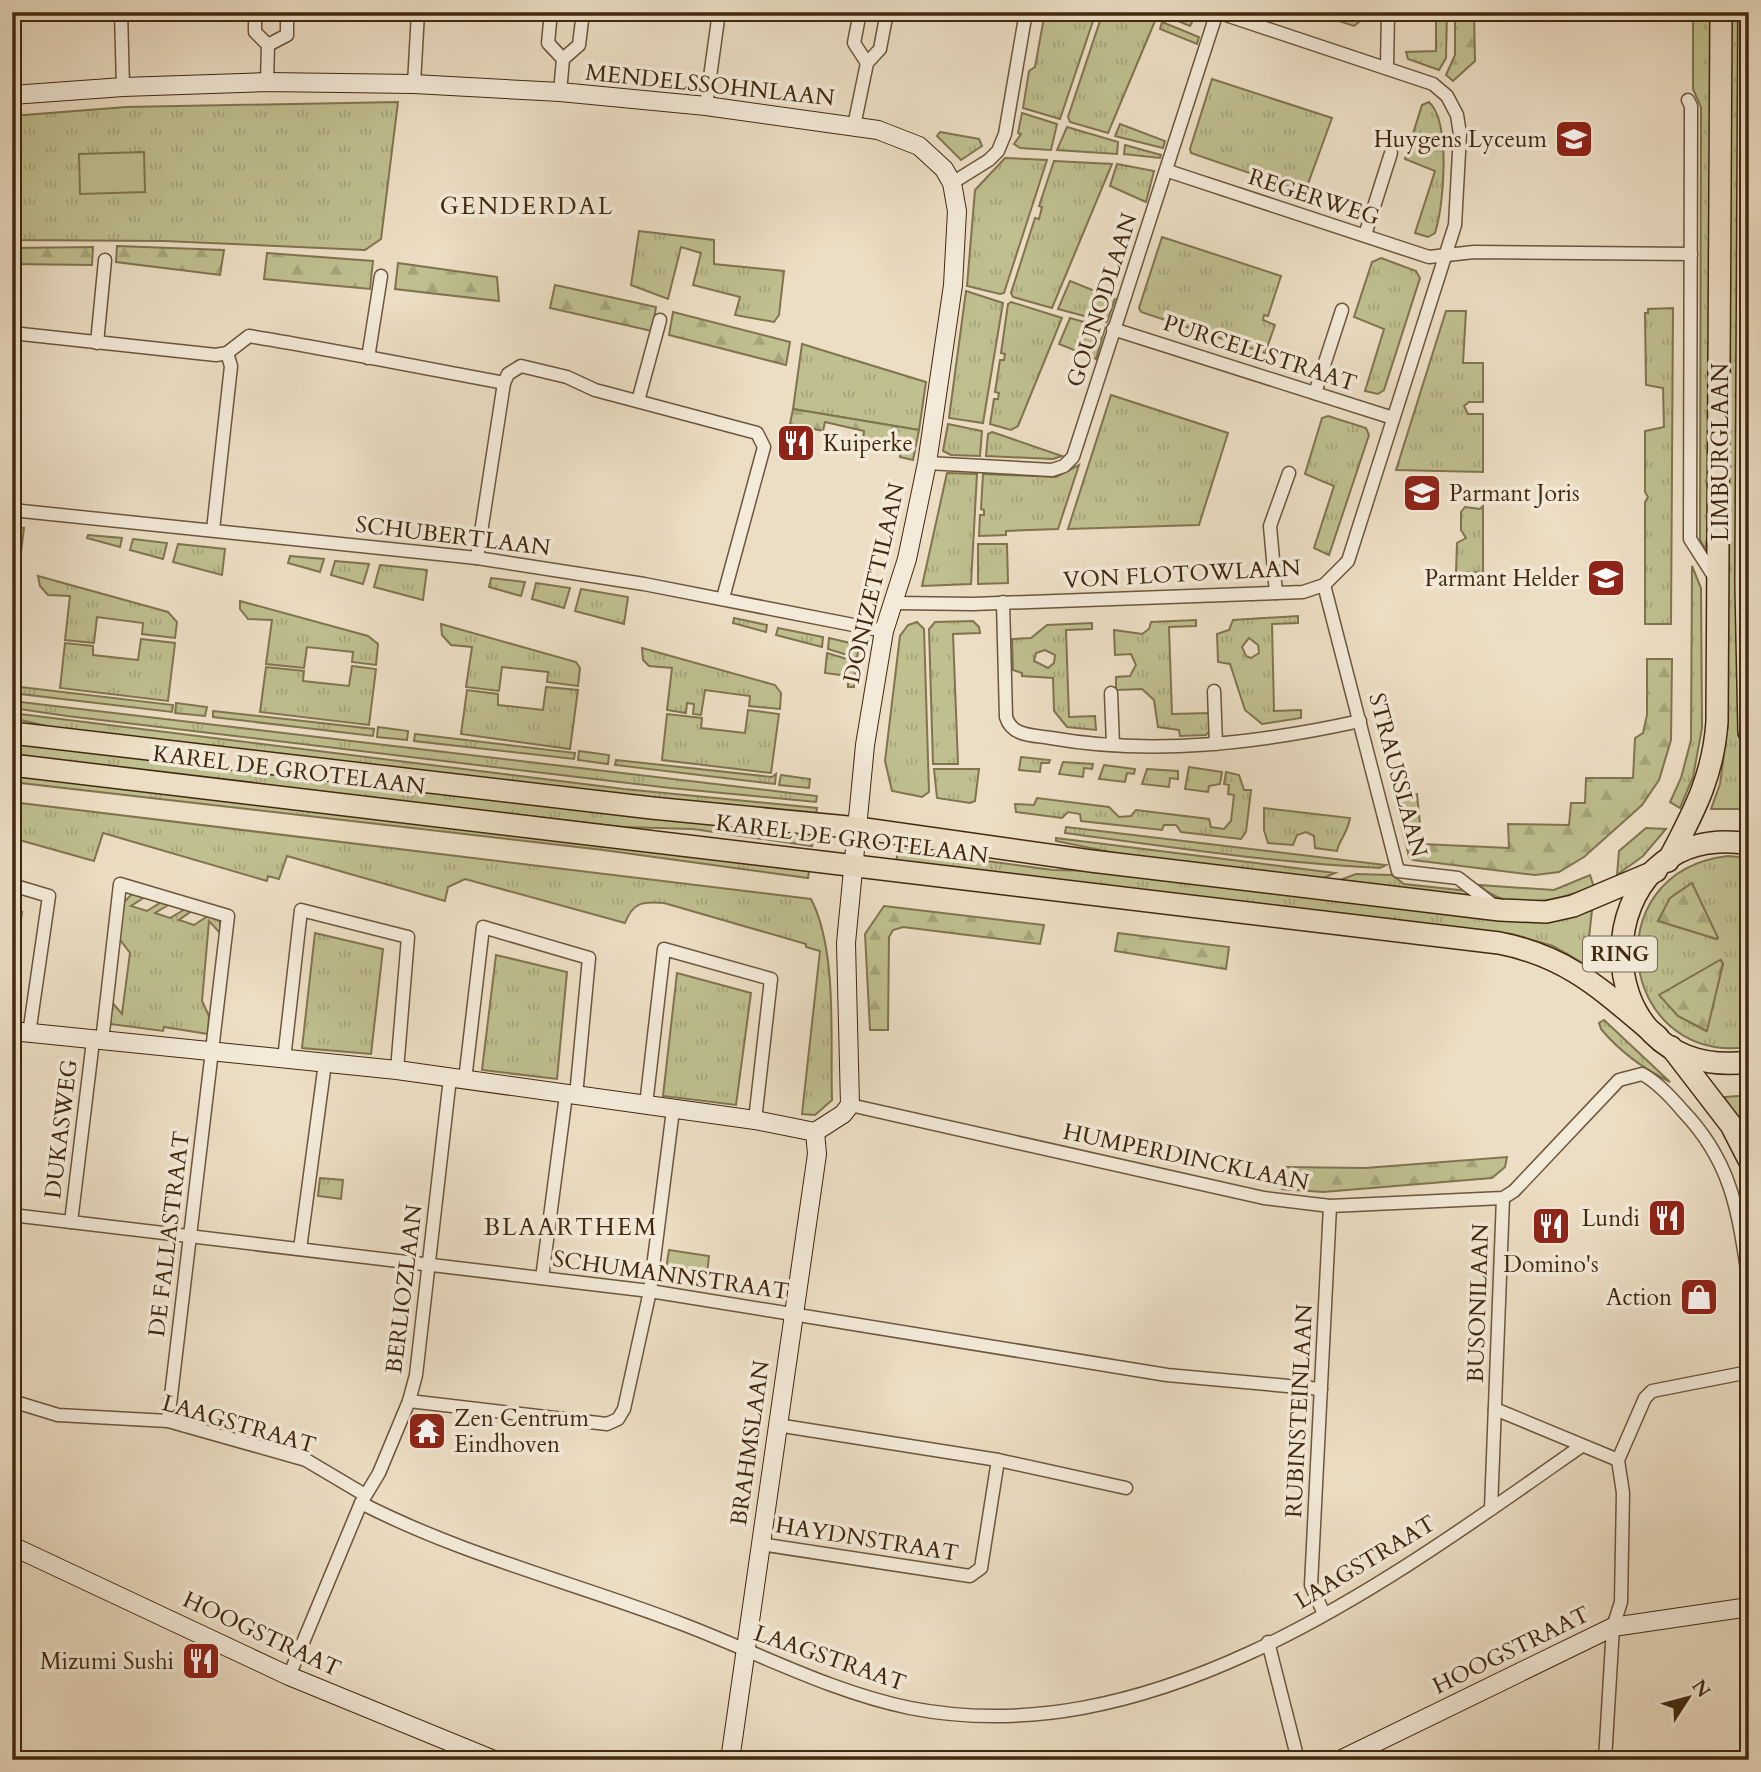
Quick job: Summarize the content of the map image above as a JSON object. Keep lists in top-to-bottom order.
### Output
{
  "streets": {
    "main road": ["LIMBURGLAAN", "KAREL DE GROTELAAN", "RING"],
    "street": [
      "MENDELSSOHNLAAN",
      "REGERWEG",
      "GOUNODLAAN",
      "PURCELLSTRAAT",
      "SCHUBERTLAAN",
      "VON FLOTOWLAAN",
      "DONIZETTILAAN",
      "STRAUSSLAAN",
      "DUKASWEG",
      "HUMPERDINCKLAAN",
      "DE FALLASTRAAT",
      "SCHUMANNSTRAAT",
      "BERLIOZLAAN",
      "BUSONILAAN",
      "RUBINSTEINLAAN",
      "LAAGSTRAAT",
      "BRAHMSLAAN",
      "HAYDNSTRAAT",
      "HOOGSTRAAT"
    ]
  },
  "crossings": [
    ["MENDELSSOHNLAAN", "DONIZETTILAAN"],
    ["REGERWEG", "GOUNODLAAN"],
    ["REGERWEG", "LIMBURGLAAN"],
    ["REGERWEG", "VON FLOTOWLAAN"],
    ["GOUNODLAAN", "PURCELLSTRAAT"],
    ["GOUNODLAAN", "VON FLOTOWLAAN"],
    ["GOUNODLAAN", "DONIZETTILAAN"],
    ["PURCELLSTRAAT", "VON FLOTOWLAAN"],
    ["LIMBURGLAAN", "KAREL DE GROTELAAN"],
    ["LIMBURGLAAN", "RING"],
    ["SCHUBERTLAAN", "DONIZETTILAAN"],
    ["VON FLOTOWLAAN", "DONIZETTILAAN"],
    ["VON FLOTOWLAAN", "STRAUSSLAAN"],
    ["DONIZETTILAAN", "KAREL DE GROTELAAN"],
    ["DONIZETTILAAN", "HUMPERDINCKLAAN"],
    ["KAREL DE GROTELAAN", "STRAUSSLAAN"],
    ["KAREL DE GROTELAAN", "RING"],
    ["DUKASWEG", "DE FALLASTRAAT"],
    ["DUKASWEG", "SCHUMANNSTRAAT"],
    ["HUMPERDINCKLAAN", "BUSONILAAN"],
    ["HUMPERDINCKLAAN", "RUBINSTEINLAAN"],
    ["DE FALLASTRAAT", "SCHUMANNSTRAAT"],
    ["DE FALLASTRAAT", "LAAGSTRAAT"],
    ["SCHUMANNSTRAAT", "BERLIOZLAAN"],
    ["SCHUMANNSTRAAT", "RUBINSTEINLAAN"],
    ["SCHUMANNSTRAAT", "BRAHMSLAAN"],
    ["BERLIOZLAAN", "LAAGSTRAAT"],
    ["BERLIOZLAAN", "HOOGSTRAAT"],
    ["BUSONILAAN", "LAAGSTRAAT"],
    ["RUBINSTEINLAAN", "LAAGSTRAAT"],
    ["LAAGSTRAAT", "BRAHMSLAAN"],
    ["BRAHMSLAAN", "HAYDNSTRAAT"]
  ],
  "districts": ["GENDERDAL", "BLAARTHEM"],
  "places": {
    "school or university": ["Huygens Lyceum", "Parmant Joris", "Parmant Helder"],
    "restaurant": [
      "Kuiperke",
      "Lundi",
      "Domino's",
      "Mizumi Sushi"
    ],
    "shop": ["Action"],
    "temple": ["Zen Centrum Eindhoven"]
  },
  "north": "top right"
}
